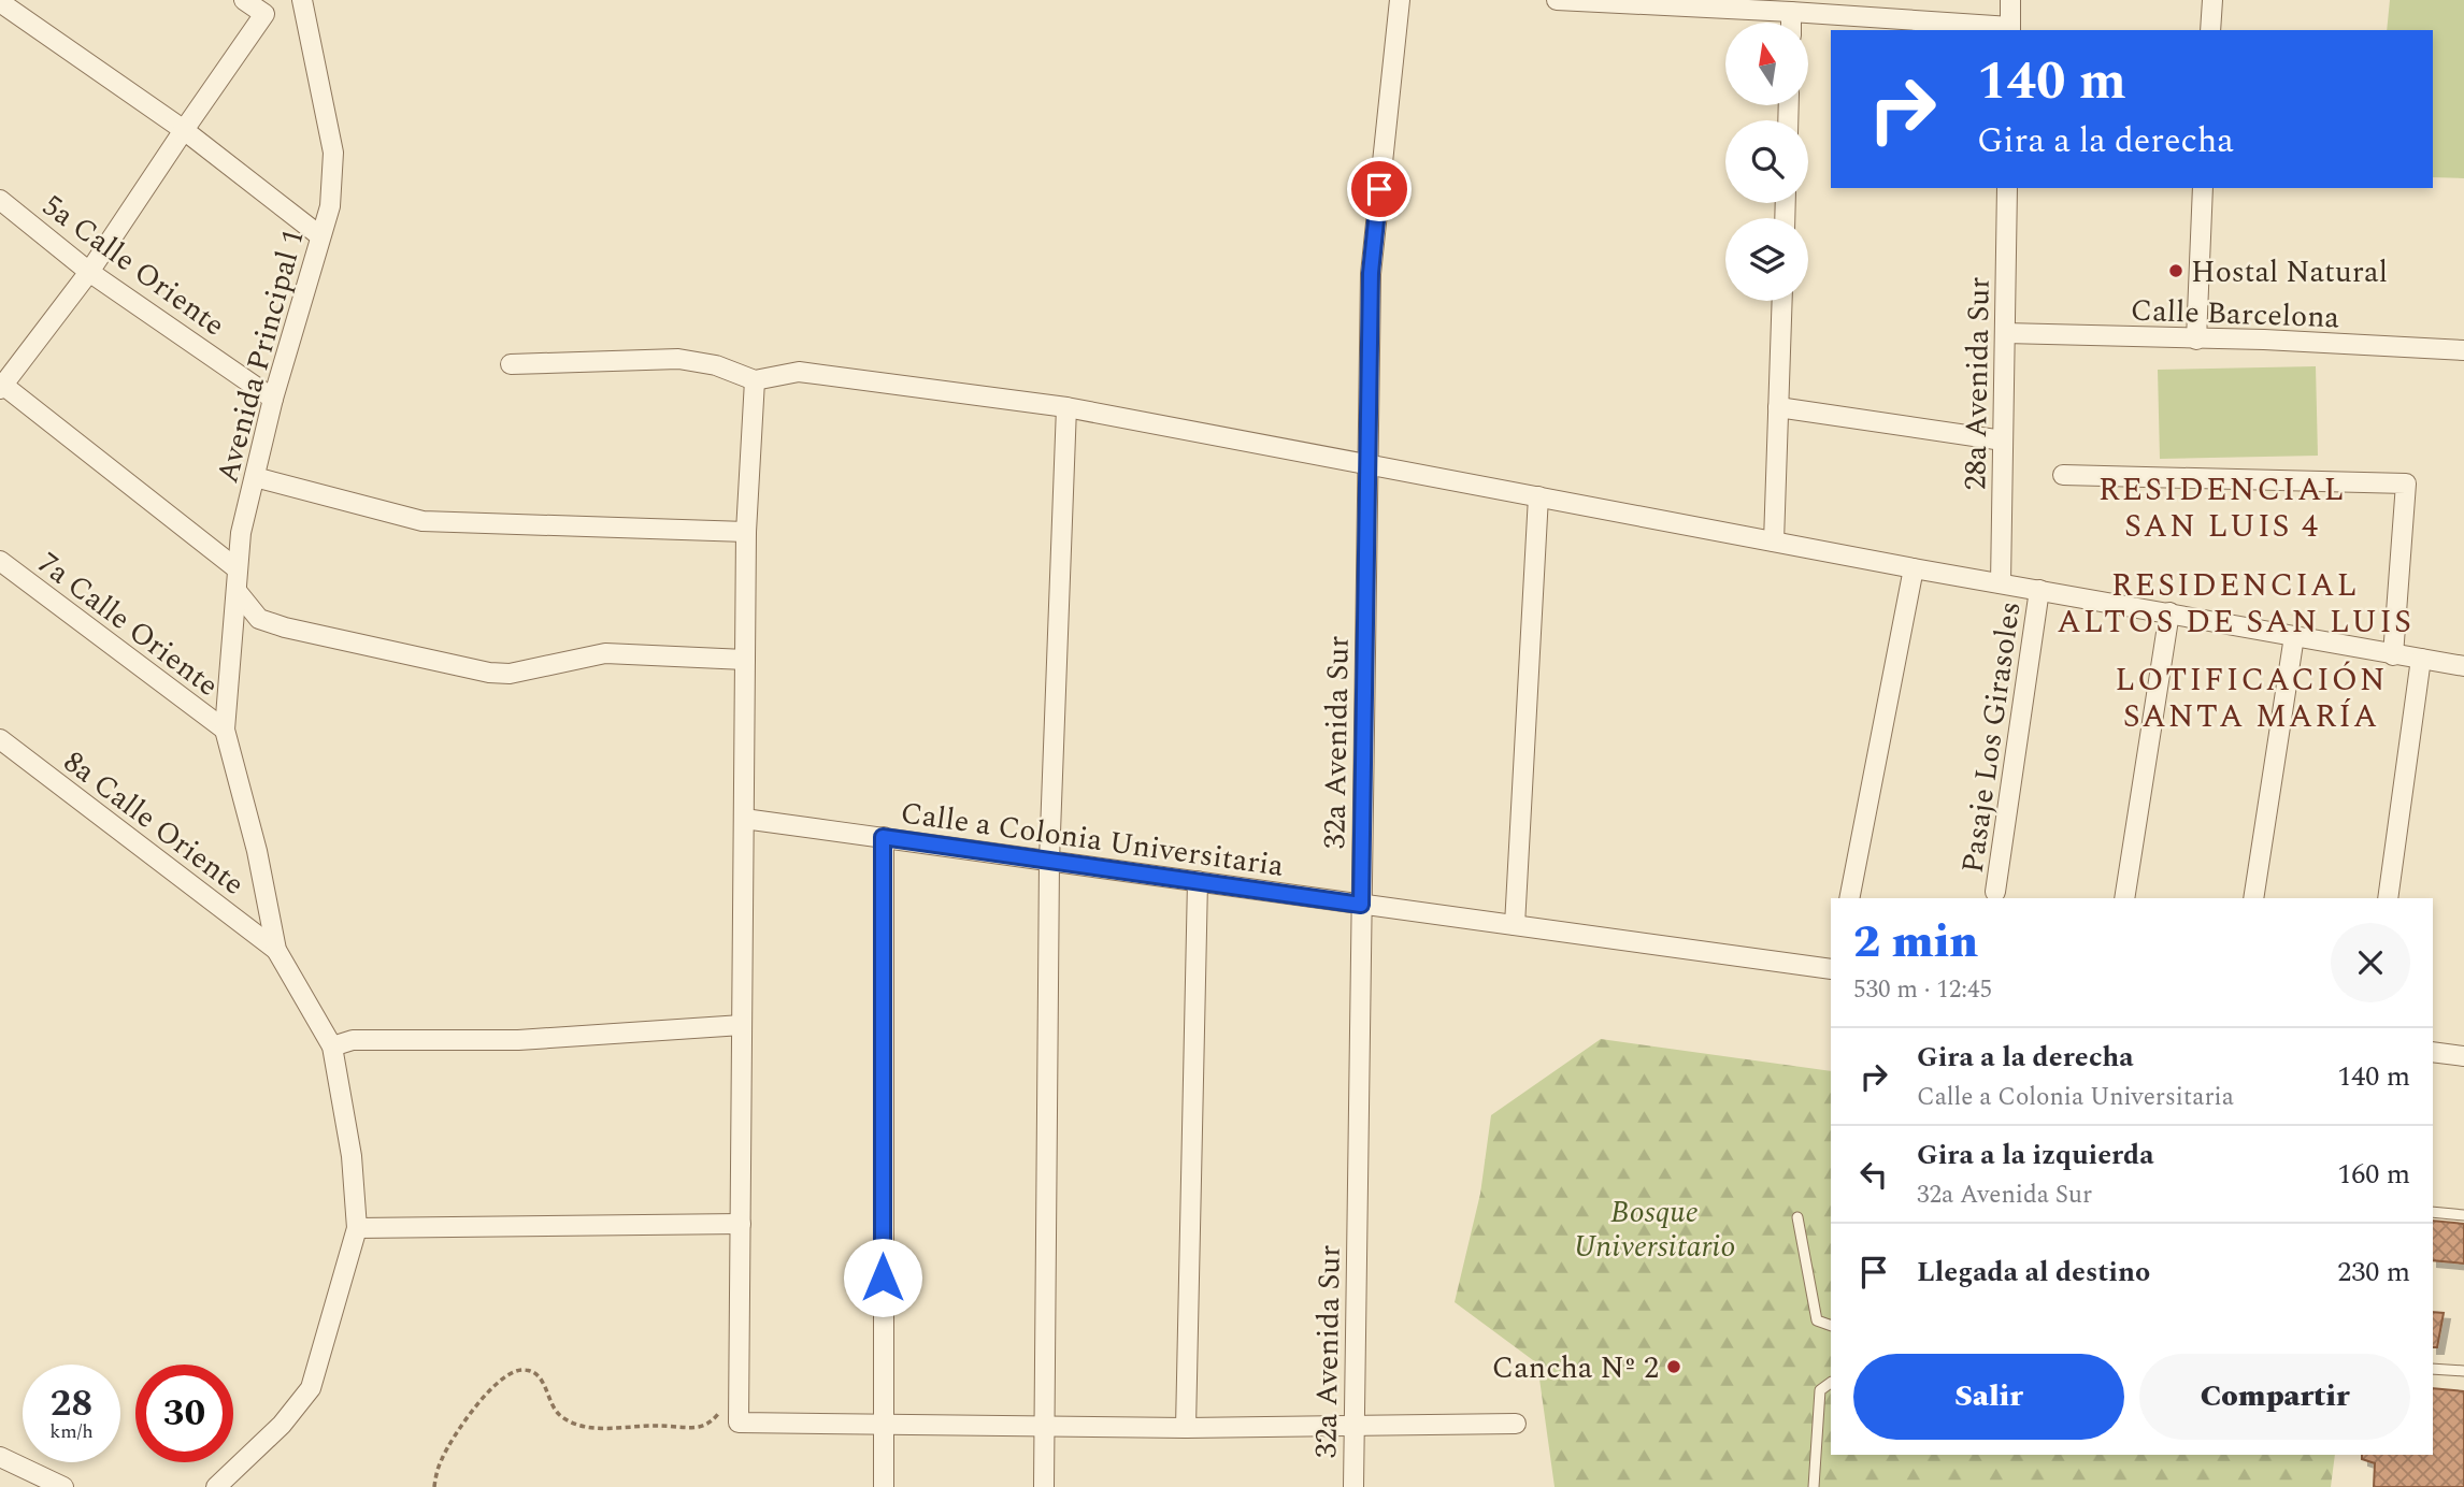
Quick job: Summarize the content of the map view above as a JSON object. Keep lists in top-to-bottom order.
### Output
{
  "streets": {
    "street": [
      "5a Calle Oriente",
      "Calle Barcelona",
      "Avenida Principal 1",
      "28a Avenida Sur",
      "7a Calle Oriente",
      "Pasaje Los Girasoles",
      "32a Avenida Sur",
      "8a Calle Oriente",
      "Calle a Colonia Universitaria"
    ]
  },
  "crossings": [
    ["5a Calle Oriente", "Avenida Principal 1"],
    ["Calle Barcelona", "28a Avenida Sur"],
    ["Avenida Principal 1", "7a Calle Oriente"],
    ["Avenida Principal 1", "8a Calle Oriente"],
    ["32a Avenida Sur", "Calle a Colonia Universitaria"]
  ],
  "districts": ["RESIDENCIAL SAN LUIS 4", "RESIDENCIAL ALTOS DE SAN LUIS", "LOTIFICACIÓN SANTA MARÍA"],
  "parks": ["Bosque Universitario"],
  "places": ["Hostal Natural", "Cancha Nº 2"],
  "north": "top",
  "page": {
    "turn": ["140 m", "Gira a la derecha"],
    "heading": ["2 min", "530 m · 12:45"],
    "list": [
      {
        "name": "Gira a la derecha",
        "note": "Calle a Colonia Universitaria",
        "value": "140 m"
      },
      {
        "name": "Gira a la izquierda",
        "note": "32a Avenida Sur",
        "value": "160 m"
      },
      {
        "name": "Llegada al destino",
        "value": "230 m"
      }
    ],
    "buttons": ["Salir", "Compartir"],
    "speed": "28 km/h",
    "limit": "30"
  }
}
